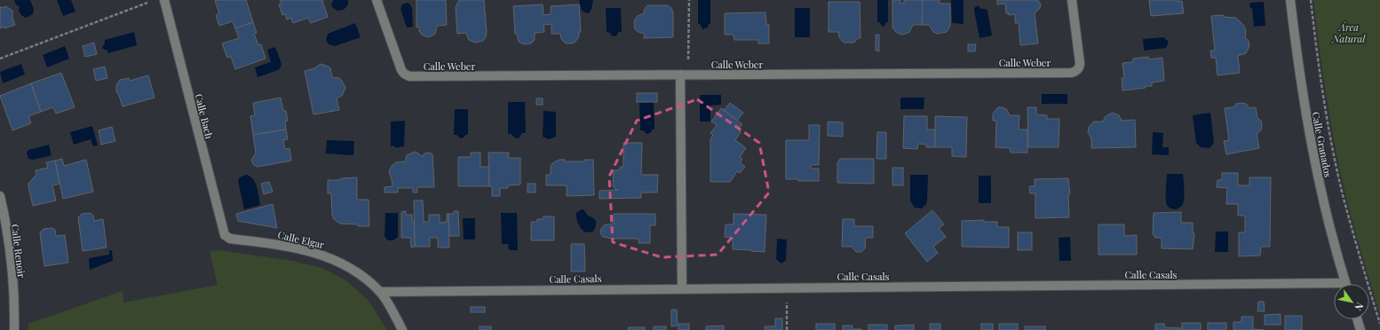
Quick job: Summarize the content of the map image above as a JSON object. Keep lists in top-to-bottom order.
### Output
{
  "streets": {
    "street": [
      "Calle Weber",
      "Calle Bach",
      "Calle Granados",
      "Calle Elgar",
      "Calle Renoir",
      "Calle Casals"
    ]
  },
  "crossings": [
    ["Calle Bach", "Calle Elgar"],
    ["Calle Elgar", "Calle Casals"]
  ],
  "parks": ["Área Natural"],
  "north": "bottom right"
}
